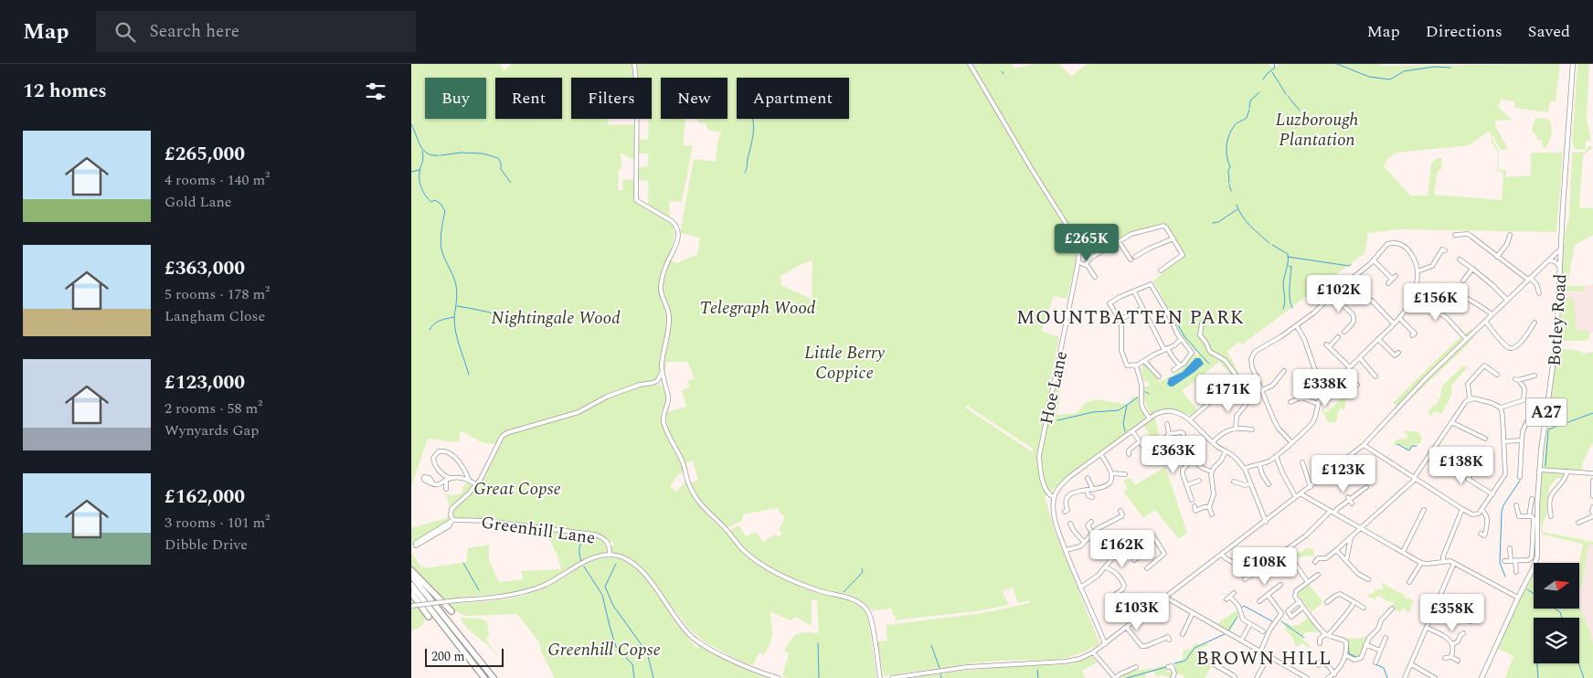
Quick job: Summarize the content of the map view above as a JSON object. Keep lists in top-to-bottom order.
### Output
{
  "streets": {
    "main road": ["Botley Road", "A27"],
    "street": ["Hoe Lane", "Greenhill Lane"]
  },
  "crossings": [
    ["Botley Road", "A27"]
  ],
  "districts": ["MOUNTBATTEN PARK", "BROWN HILL"],
  "parks": [
    "Luzborough Plantation",
    "Telegraph Wood",
    "Nightingale Wood",
    "Little Berry Coppice",
    "Great Copse",
    "Greenhill Copse"
  ],
  "scale_bar": "200 m",
  "north": "right",
  "page": {
    "header": "Map",
    "search": "Search here",
    "nav": ["Map", "Directions", "Saved"],
    "heading": "12 homes",
    "chip": [
      "Buy",
      "Rent",
      "Filters",
      "New",
      "Apartment"
    ],
    "list": [
      {
        "name": "£265,000",
        "note": "4 rooms · 140 m² · Gold Lane"
      },
      {
        "name": "£363,000",
        "note": "5 rooms · 178 m² · Langham Close"
      },
      {
        "name": "£123,000",
        "note": "2 rooms · 58 m² · Wynyards Gap"
      },
      {
        "name": "£162,000",
        "note": "3 rooms · 101 m² · Dibble Drive"
      }
    ],
    "price": [
      "£265K",
      "£102K",
      "£156K",
      "£338K",
      "£171K",
      "£363K",
      "£138K",
      "£123K",
      "£162K",
      "£108K",
      "£103K",
      "£358K"
    ],
    "scale": "200 m"
  }
}
